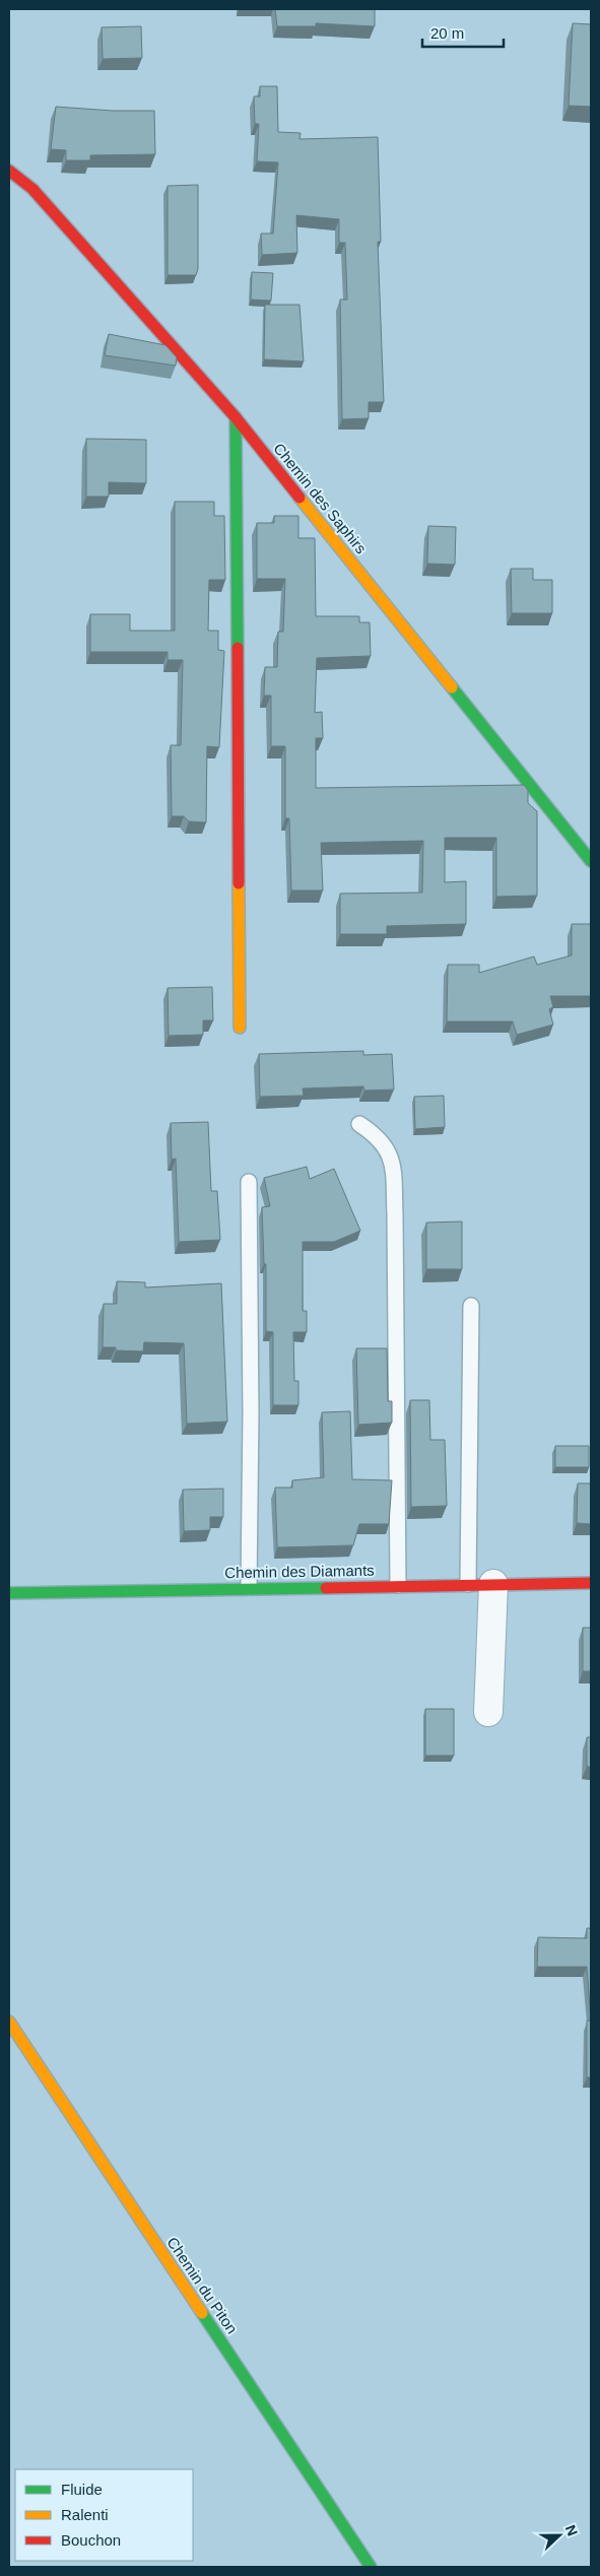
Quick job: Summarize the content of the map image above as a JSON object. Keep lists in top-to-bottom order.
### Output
{
  "streets": {
    "street": ["Chemin des Saphirs", "Chemin des Diamants", "Chemin du Piton"]
  },
  "legend": ["Fluide", "Ralenti", "Bouchon"],
  "scale_bar": "20 m",
  "north": "right"
}
